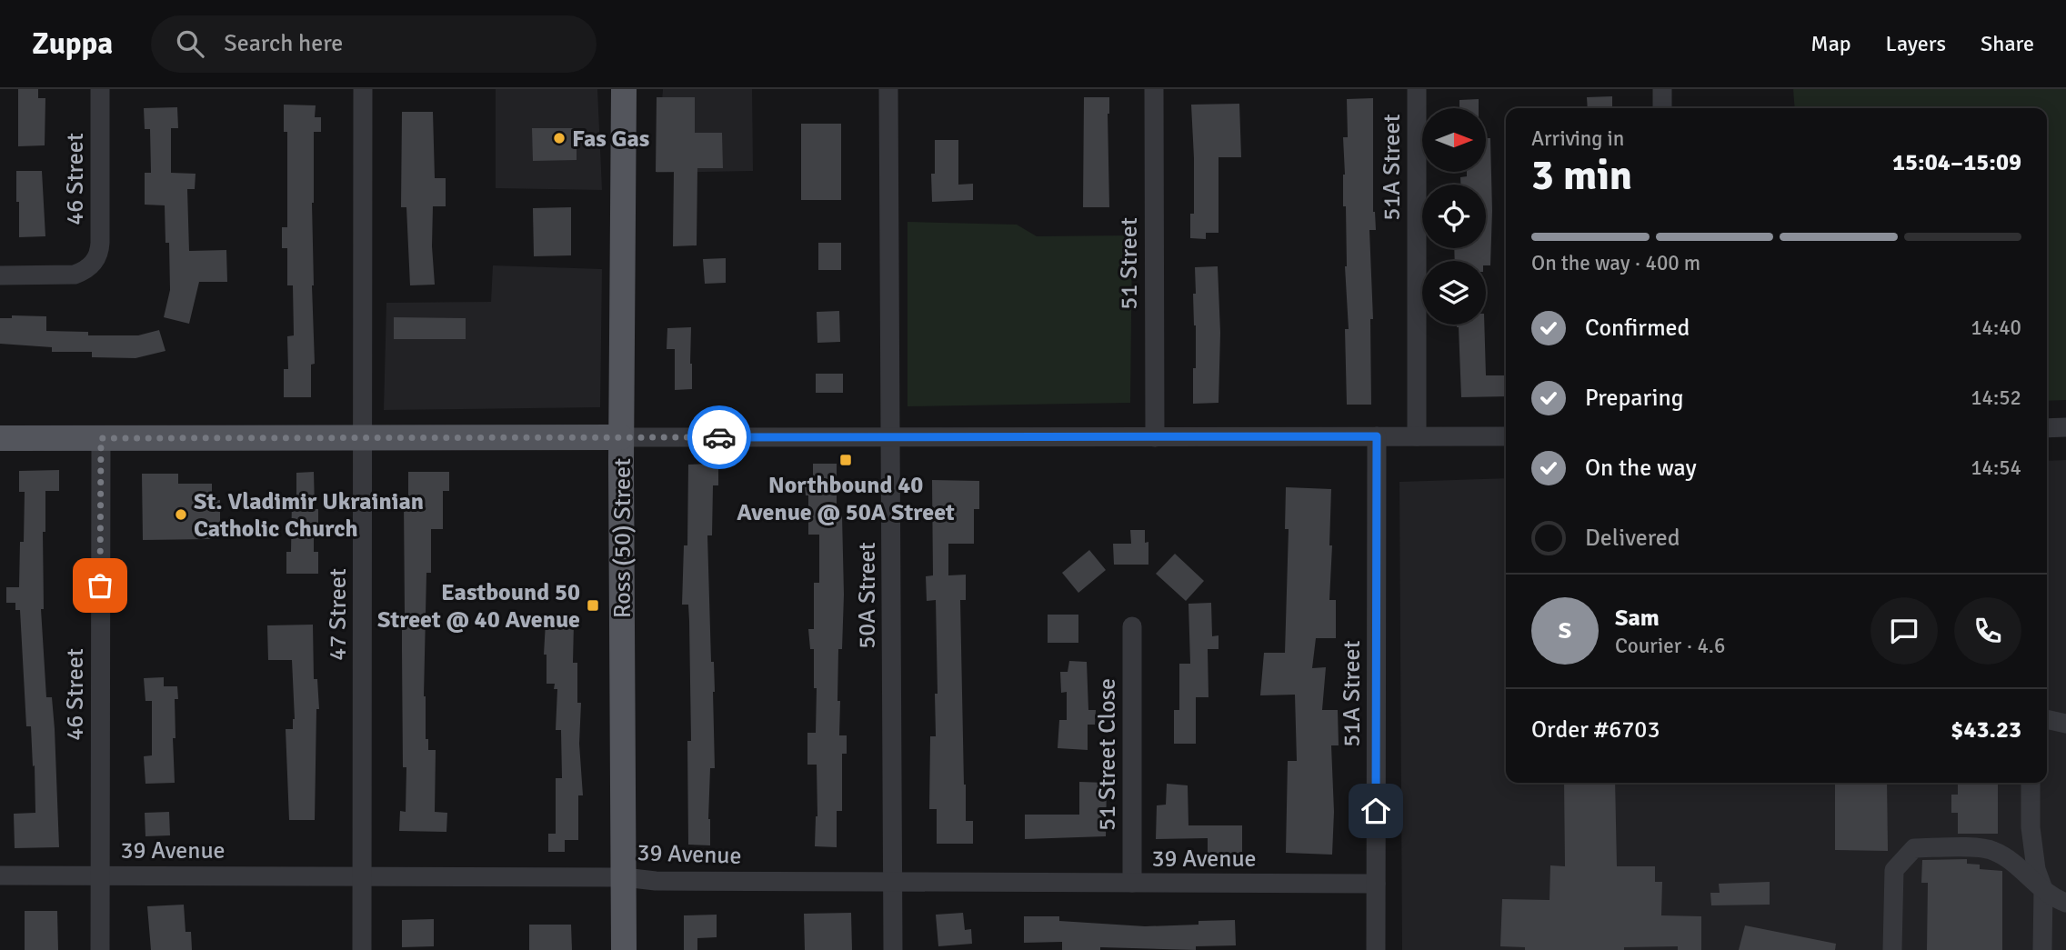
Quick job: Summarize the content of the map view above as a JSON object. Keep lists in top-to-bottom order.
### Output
{
  "streets": {
    "main road": ["Ross (50) Street"],
    "street": [
      "51A Street",
      "46 Street",
      "51 Street",
      "50A Street",
      "47 Street",
      "51 Street Close",
      "39 Avenue"
    ]
  },
  "crossings": [
    ["51A Street", "39 Avenue"],
    ["46 Street", "39 Avenue"],
    ["Ross (50) Street", "39 Avenue"],
    ["50A Street", "39 Avenue"],
    ["47 Street", "39 Avenue"],
    ["51 Street Close", "39 Avenue"]
  ],
  "places": {
    "other": ["Fas Gas", "St. Vladimir Ukrainian Catholic Church"],
    "transit": ["Northbound 40 Avenue @ 50A Street", "Eastbound 50 Street @ 40 Avenue"]
  },
  "north": "right",
  "page": {
    "header": "Zuppa",
    "search": "Search here",
    "nav": ["Map", "Layers", "Share"],
    "heading": ["3 min", "Arriving in", "15:04–15:09"],
    "panel": [
      "Sam",
      "Courier · 4.6",
      "Order #6703",
      "$43.23"
    ],
    "bar": "On the way · 400 m",
    "list": [
      ["Confirmed", "14:40"],
      ["Preparing", "14:52"],
      ["On the way", "14:54"],
      "Delivered"
    ],
    "round": "S"
  }
}
